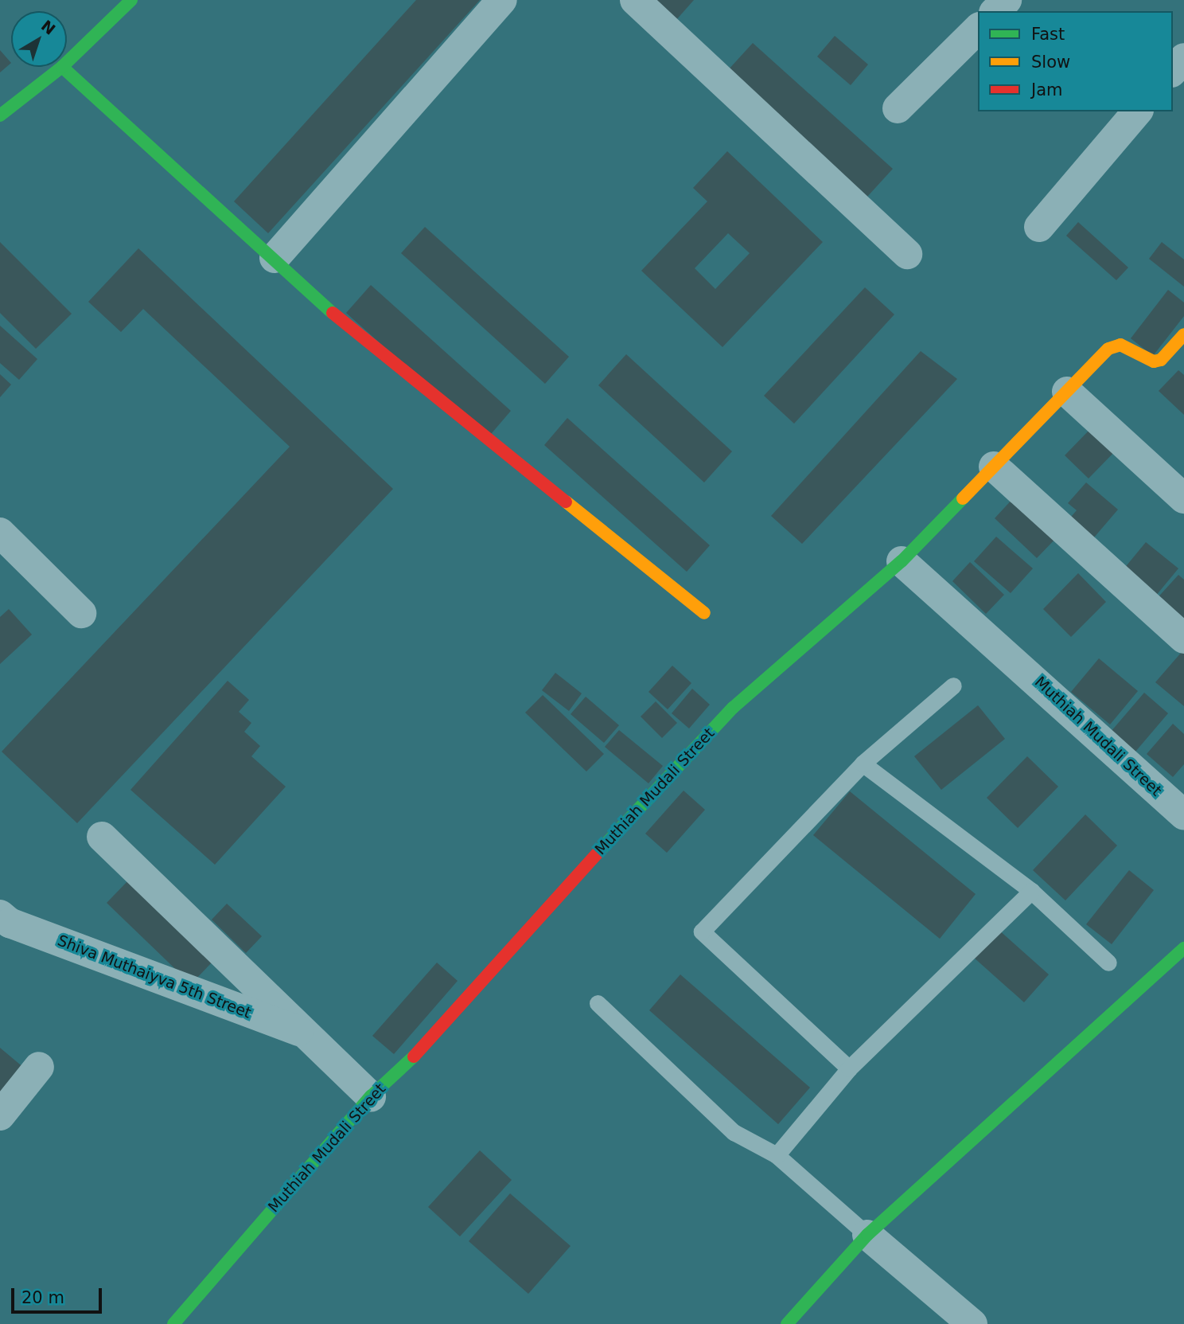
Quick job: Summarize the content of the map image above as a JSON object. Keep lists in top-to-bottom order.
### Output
{
  "streets": {
    "street": ["Muthiah Mudali Street", "Shiva Muthaiyva 5th Street"]
  },
  "legend": ["Fast", "Slow", "Jam"],
  "scale_bar": "20 m",
  "north": "top right"
}
